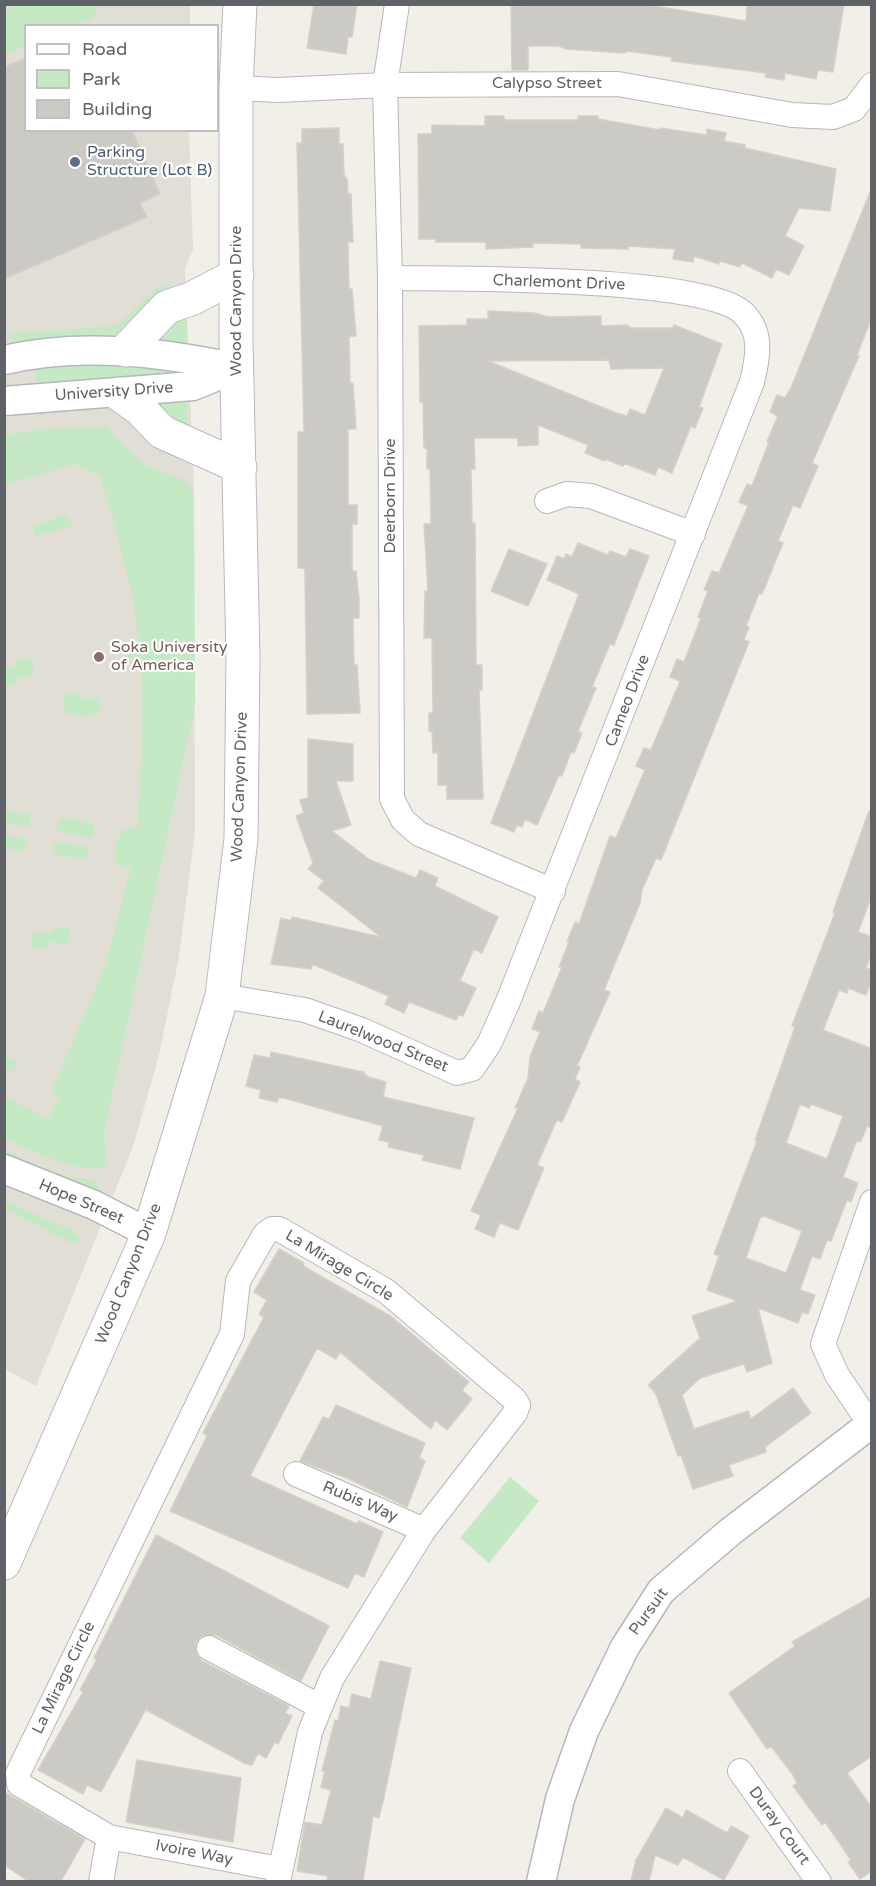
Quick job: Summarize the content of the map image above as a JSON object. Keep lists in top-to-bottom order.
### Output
{
  "streets": {
    "main road": ["Wood Canyon Drive"],
    "street": [
      "Calypso Street",
      "Charlemont Drive",
      "University Drive",
      "Deerborn Drive",
      "Cameo Drive",
      "Laurelwood Street",
      "Hope Street",
      "La Mirage Circle",
      "Rubis Way",
      "Pursuit",
      "Duray Court",
      "Ivoire Way"
    ]
  },
  "crossings": [
    ["Calypso Street", "Wood Canyon Drive"],
    ["Calypso Street", "Deerborn Drive"],
    ["Charlemont Drive", "Deerborn Drive"],
    ["Charlemont Drive", "Cameo Drive"],
    ["Wood Canyon Drive", "University Drive"],
    ["Wood Canyon Drive", "Laurelwood Street"],
    ["Wood Canyon Drive", "Hope Street"],
    ["Deerborn Drive", "Cameo Drive"],
    ["Cameo Drive", "Laurelwood Street"],
    ["La Mirage Circle", "Rubis Way"],
    ["La Mirage Circle", "Ivoire Way"]
  ],
  "places": ["Parking Structure (Lot B)", "Soka University of America"],
  "legend": ["Road", "Park", "Building"]
}
